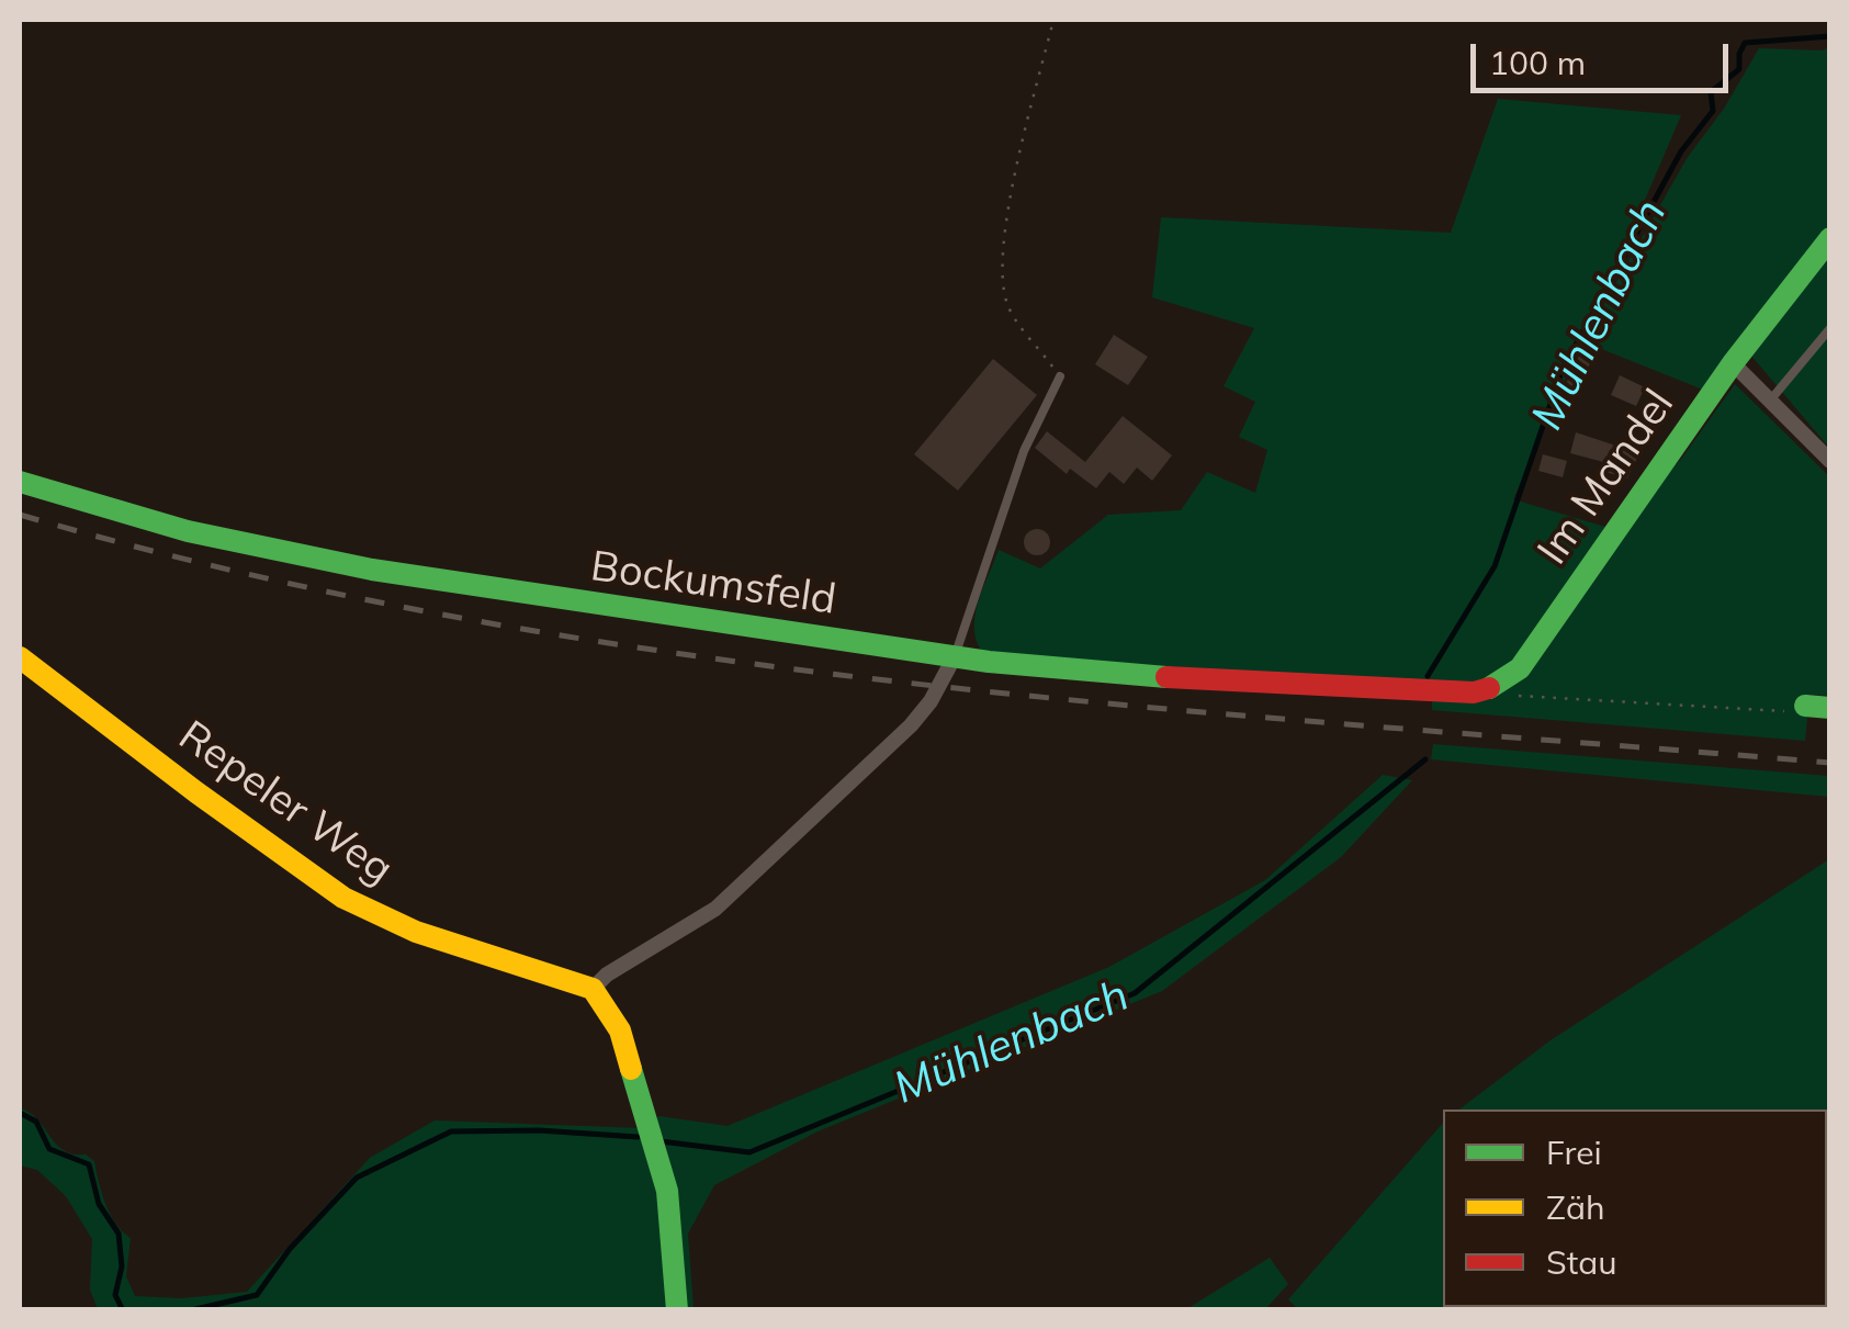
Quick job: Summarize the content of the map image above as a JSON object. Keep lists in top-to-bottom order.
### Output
{
  "streets": {
    "street": ["Im Mandel", "Bockumsfeld", "Repeler Weg"]
  },
  "crossings": [
    ["Im Mandel", "Bockumsfeld"]
  ],
  "water": ["Mühlenbach"],
  "legend": ["Frei", "Zäh", "Stau"],
  "scale_bar": "100 m"
}
